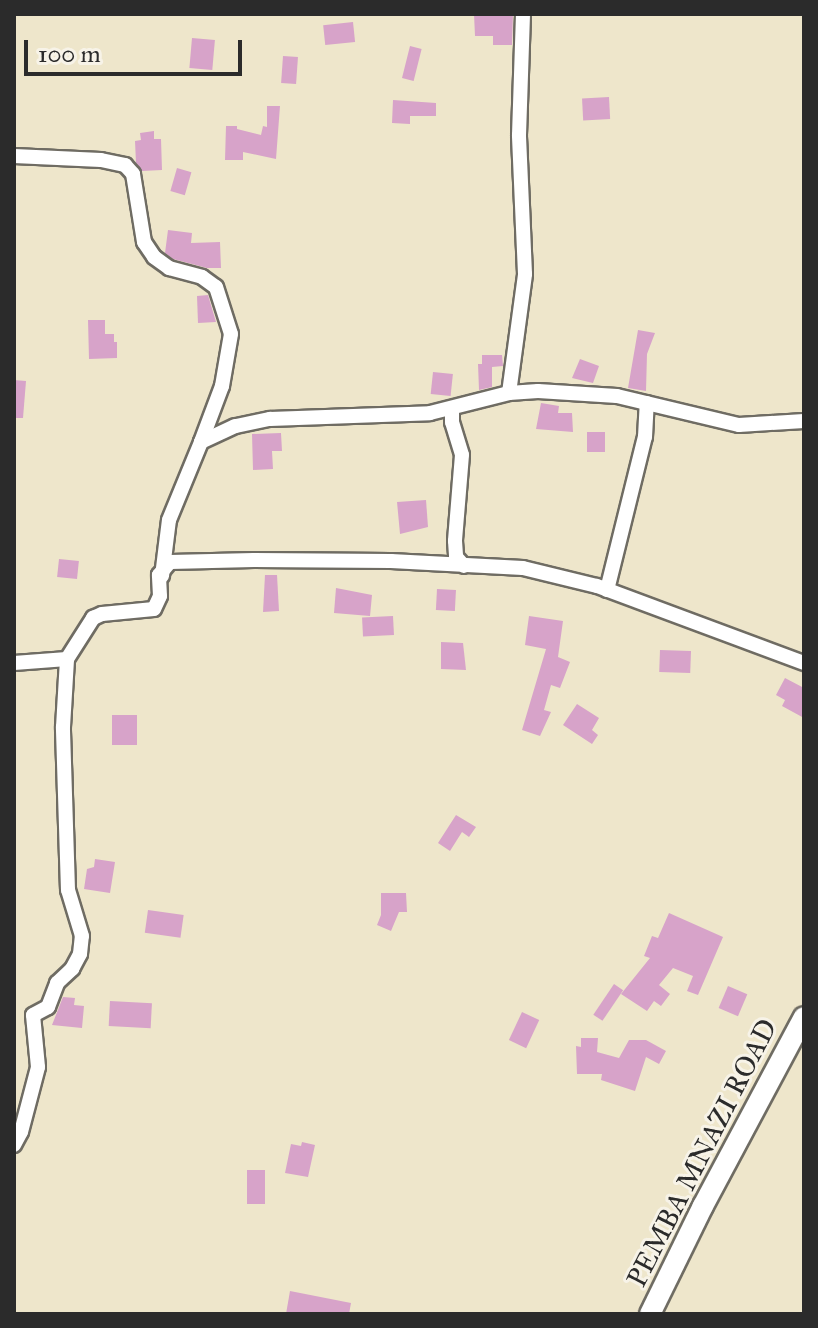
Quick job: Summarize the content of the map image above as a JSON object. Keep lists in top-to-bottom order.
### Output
{
  "streets": {
    "main road": ["PEMBA MNAZI ROAD"]
  },
  "scale_bar": "100 m"
}
